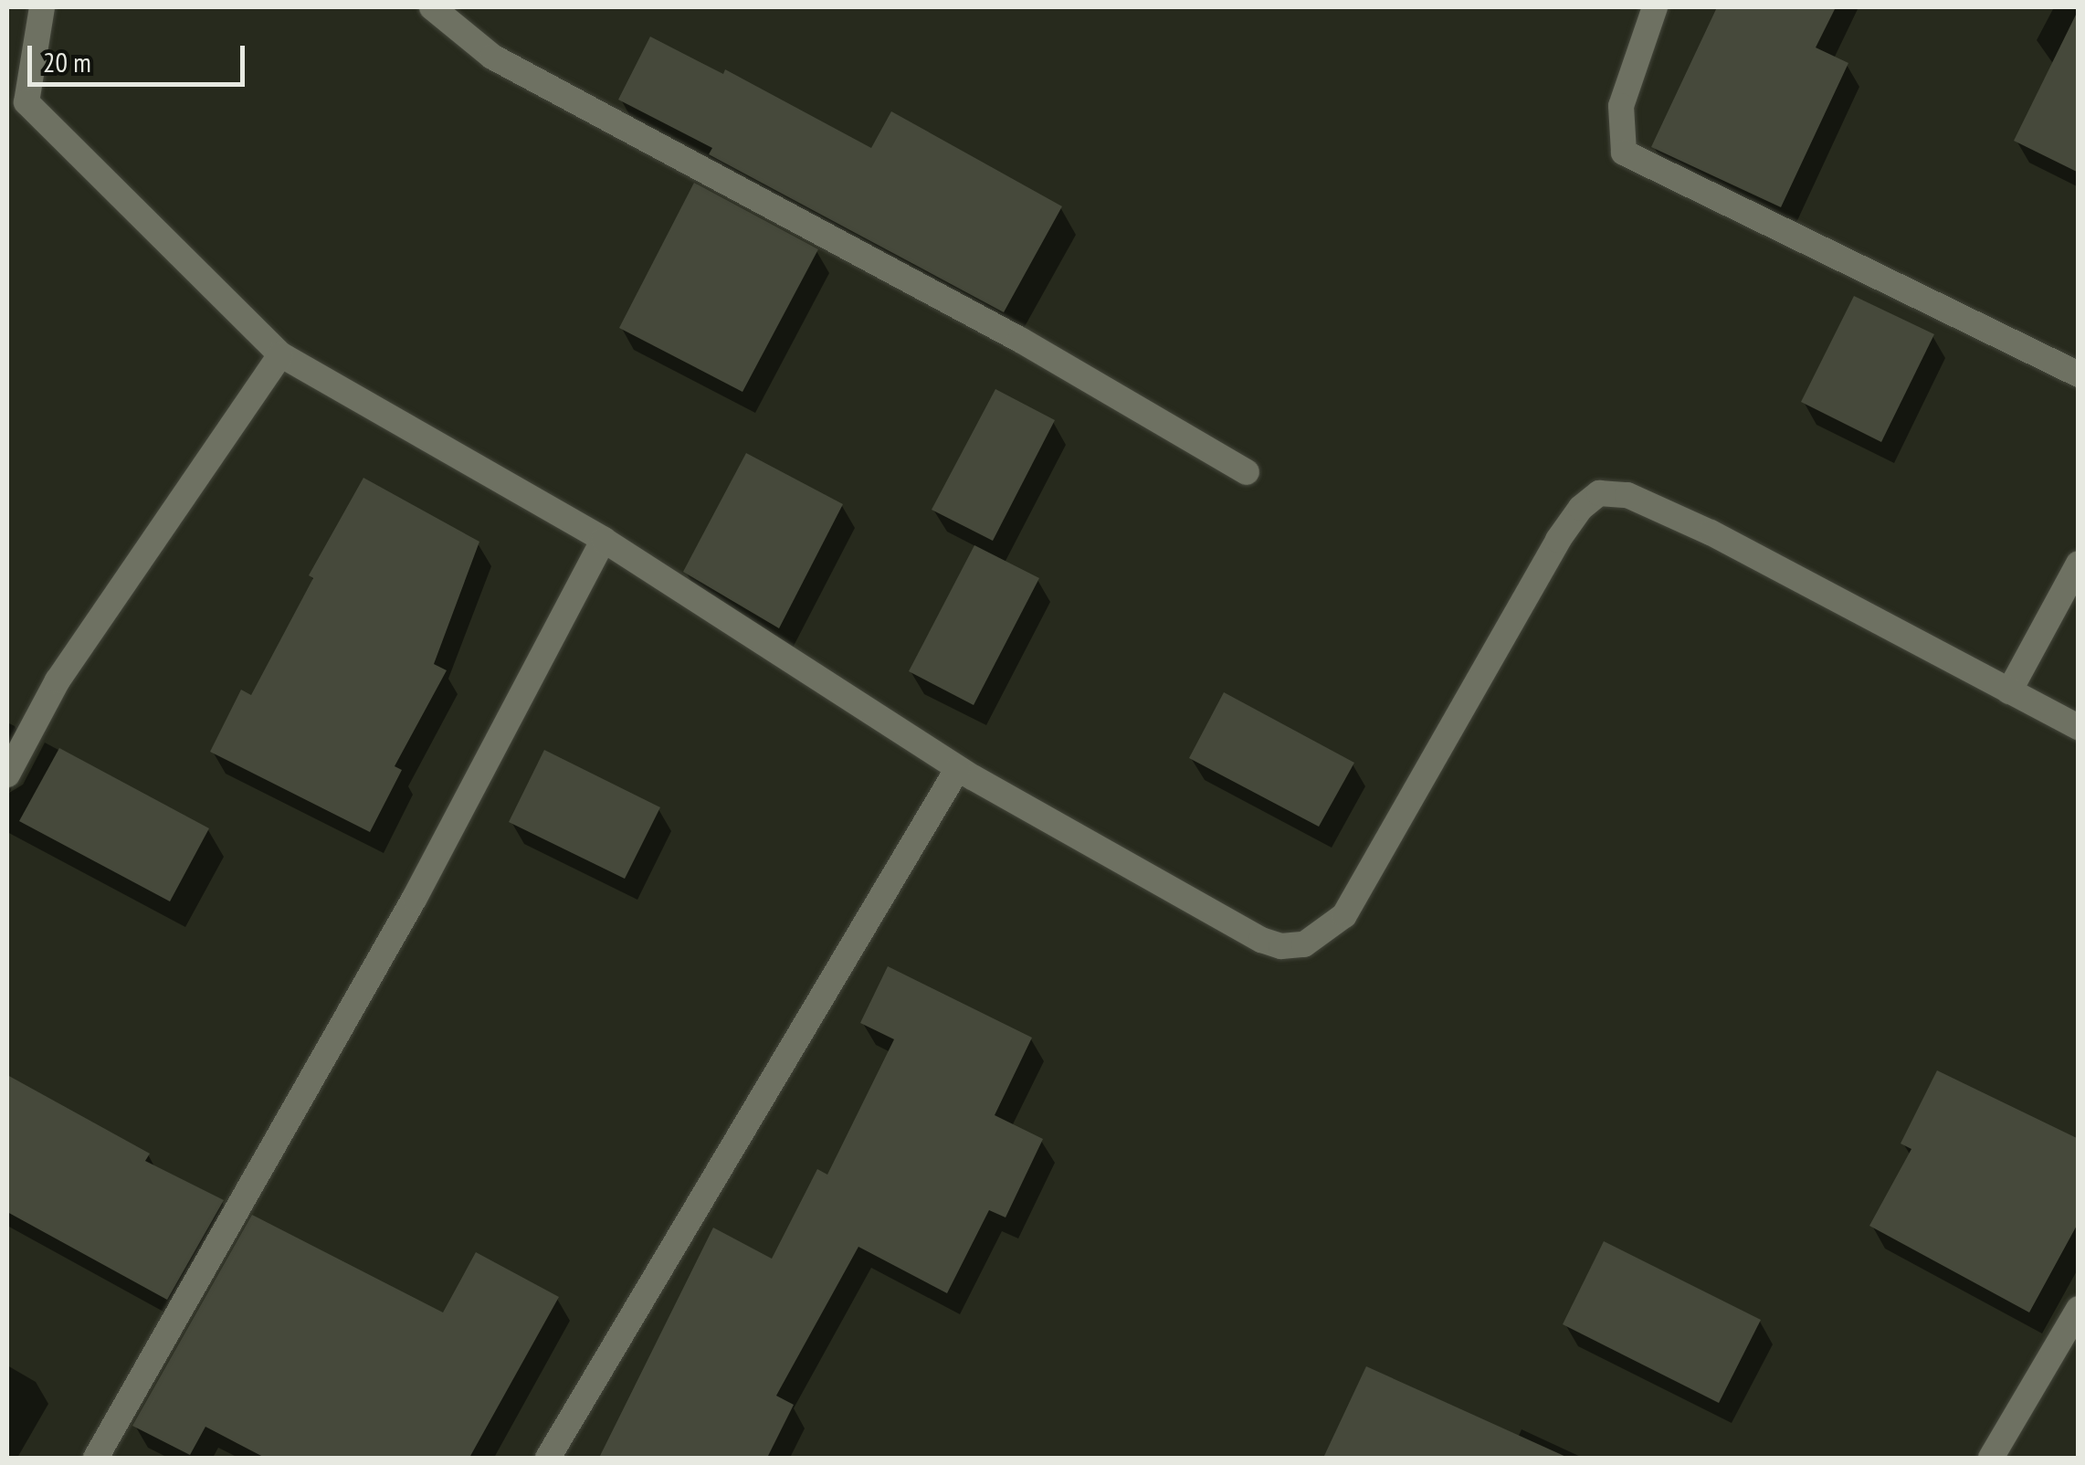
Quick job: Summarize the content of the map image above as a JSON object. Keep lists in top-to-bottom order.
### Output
{
  "scale_bar": "20 m"
}
